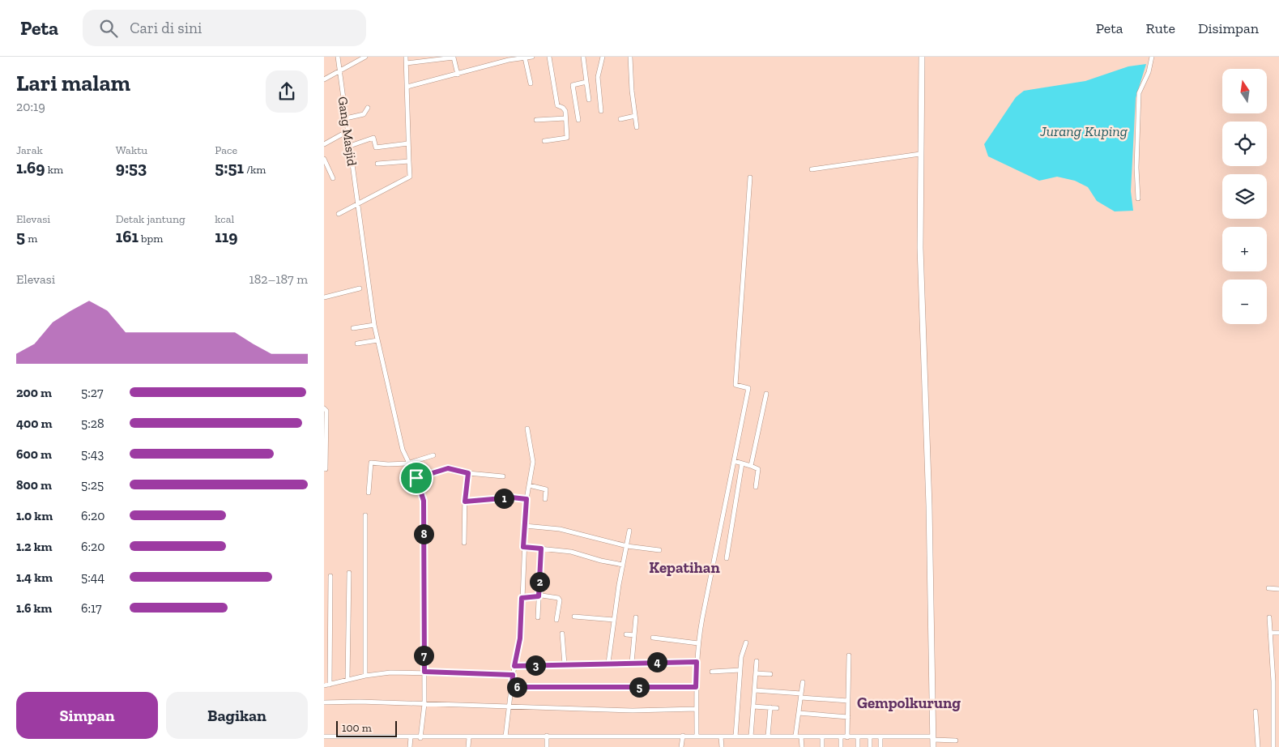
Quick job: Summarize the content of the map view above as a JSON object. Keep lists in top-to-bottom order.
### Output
{
  "streets": {
    "street": ["Gang Masjid"]
  },
  "districts": ["Kepatihan", "Gempolkurung"],
  "water": ["Jurang Kuping"],
  "scale_bar": "100 m",
  "north": "top",
  "page": {
    "header": "Peta",
    "search": "Cari di sini",
    "nav": ["Peta", "Rute", "Disimpan"],
    "heading": ["Lari malam", "20:19"],
    "map_buttons": ["+", "−"],
    "stats": [
      ["Jarak", "1.69 km"],
      ["Waktu", "9:53"],
      ["Pace", "5:51 /km"],
      ["Elevasi", "5 m"],
      ["Detak jantung", "161 bpm"],
      ["kcal", "119"]
    ],
    "chart": ["Elevasi", "182–187 m"],
    "list": [
      {
        "name": "200 m",
        "note": "5:27"
      },
      {
        "name": "400 m",
        "note": "5:28"
      },
      {
        "name": "600 m",
        "note": "5:43"
      },
      {
        "name": "800 m",
        "note": "5:25"
      },
      {
        "name": "1.0 km",
        "note": "6:20"
      },
      {
        "name": "1.2 km",
        "note": "6:20"
      },
      {
        "name": "1.4 km",
        "note": "5:44"
      },
      {
        "name": "1.6 km",
        "note": "6:17"
      }
    ],
    "pins": [
      "1",
      "8",
      "2",
      "7",
      "4",
      "3",
      "5",
      "6"
    ],
    "buttons": ["Simpan", "Bagikan"],
    "scale": "100 m"
  }
}
